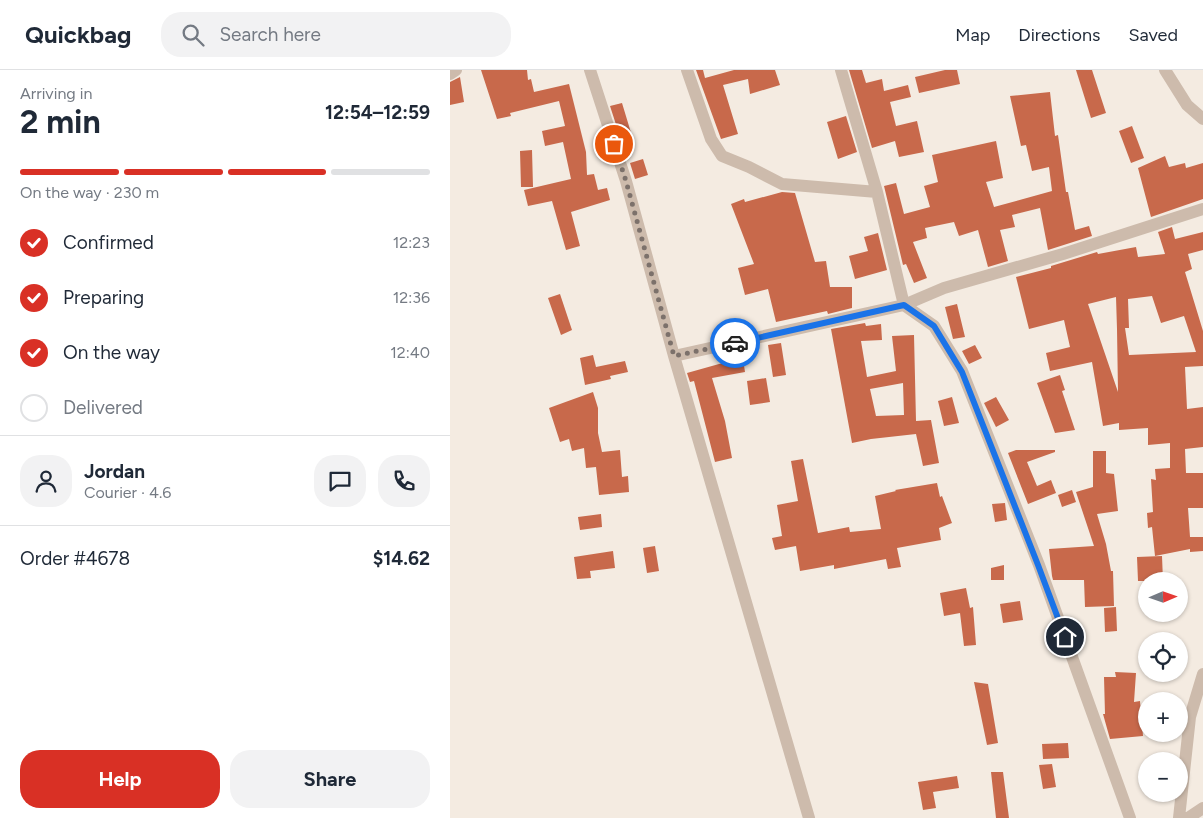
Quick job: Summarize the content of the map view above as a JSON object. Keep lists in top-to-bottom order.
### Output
{
  "north": "right",
  "page": {
    "header": "Quickbag",
    "search": "Search here",
    "nav": ["Map", "Directions", "Saved"],
    "heading": ["2 min", "Arriving in", "12:54–12:59"],
    "panel": [
      "Jordan",
      "Courier · 4.6",
      "Order #4678",
      "$14.62"
    ],
    "bar": "On the way · 230 m",
    "list": [
      ["Confirmed", "12:23"],
      ["Preparing", "12:36"],
      ["On the way", "12:40"],
      "Delivered"
    ],
    "map_buttons": ["+", "−"],
    "buttons": ["Help", "Share"]
  }
}
